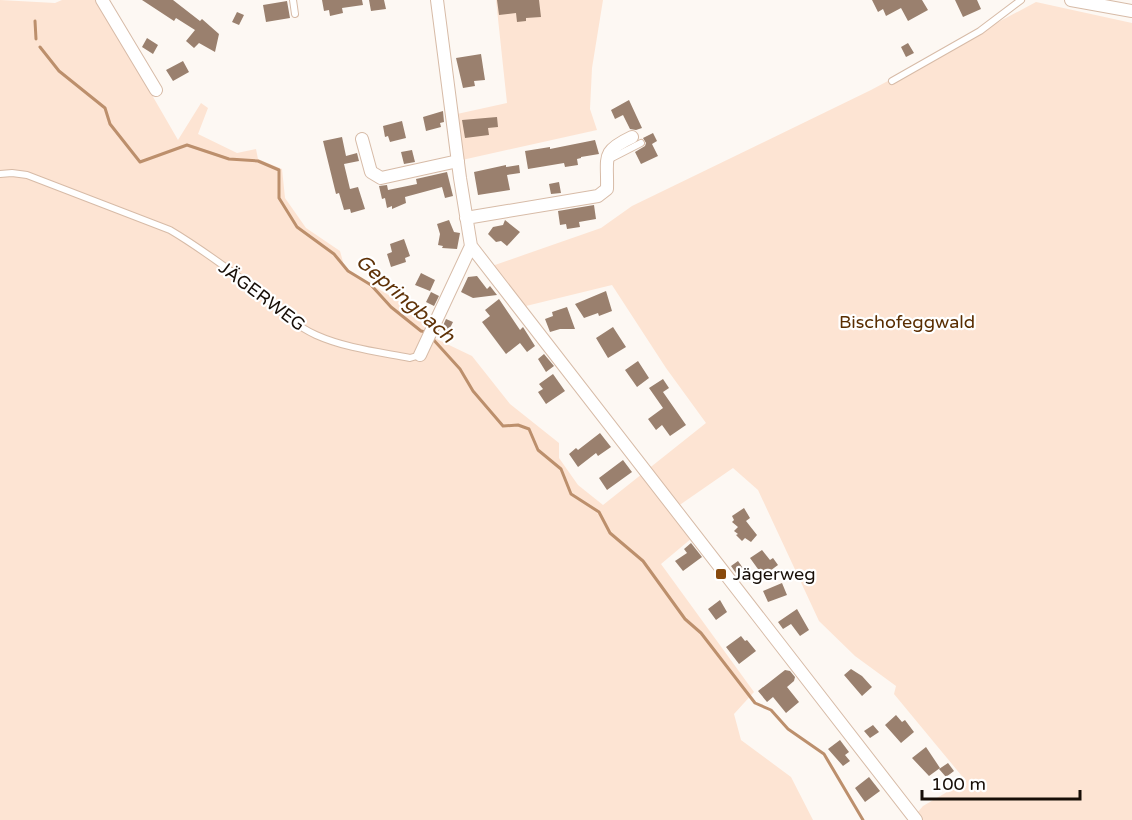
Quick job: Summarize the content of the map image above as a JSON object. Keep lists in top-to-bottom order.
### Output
{
  "streets": {
    "street": ["JÄGERWEG"]
  },
  "water": ["Gepringbach"],
  "parks": ["Bischofeggwald"],
  "places": {
    "transit": ["Jägerweg"]
  },
  "scale_bar": "100 m"
}
